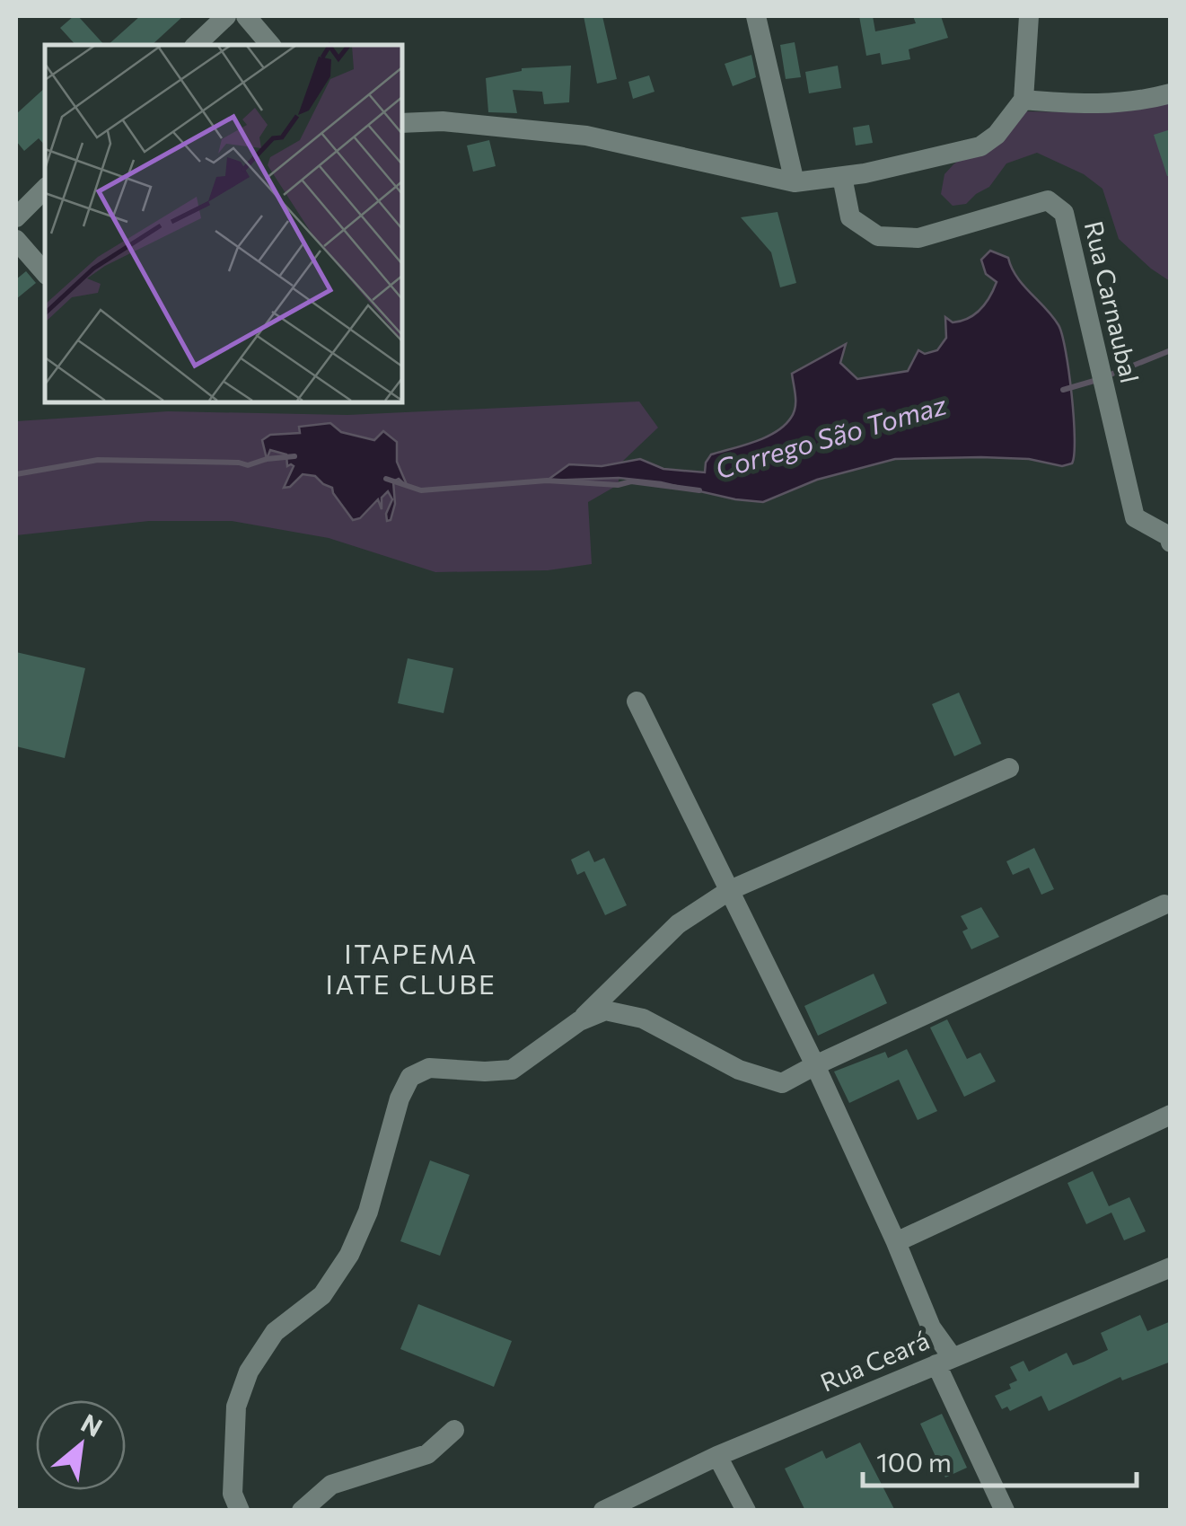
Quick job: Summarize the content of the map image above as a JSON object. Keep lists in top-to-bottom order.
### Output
{
  "streets": {
    "street": ["Rua Carnaubal", "Rua Ceará"]
  },
  "districts": ["ITAPEMA IATE CLUBE"],
  "water": ["Corrego São Tomaz"],
  "scale_bar": "100 m",
  "north": "top right"
}
